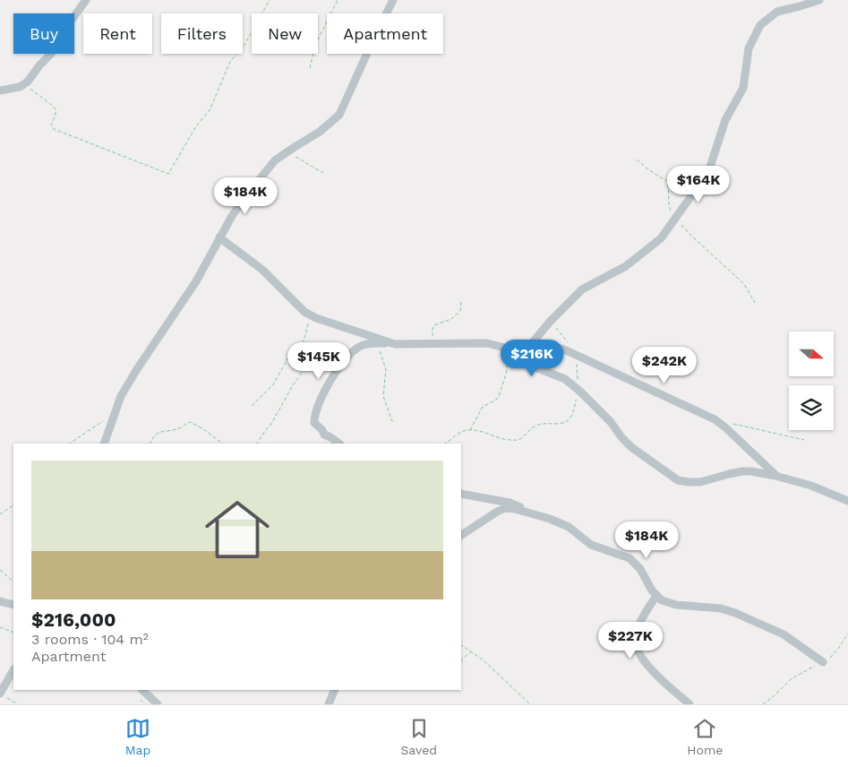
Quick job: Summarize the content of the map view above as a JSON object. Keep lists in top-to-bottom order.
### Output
{
  "north": "right",
  "page": {
    "chip": [
      "Buy",
      "Rent",
      "Filters",
      "New",
      "Apartment"
    ],
    "price": [
      "$164K",
      "$184K",
      "$216K",
      "$145K",
      "$242K",
      "$184K",
      "$227K"
    ],
    "list": [
      {
        "name": "$216,000",
        "note": "3 rooms · 104 m² · Apartment"
      }
    ],
    "tabs": ["Map", "Saved", "Home"]
  }
}
